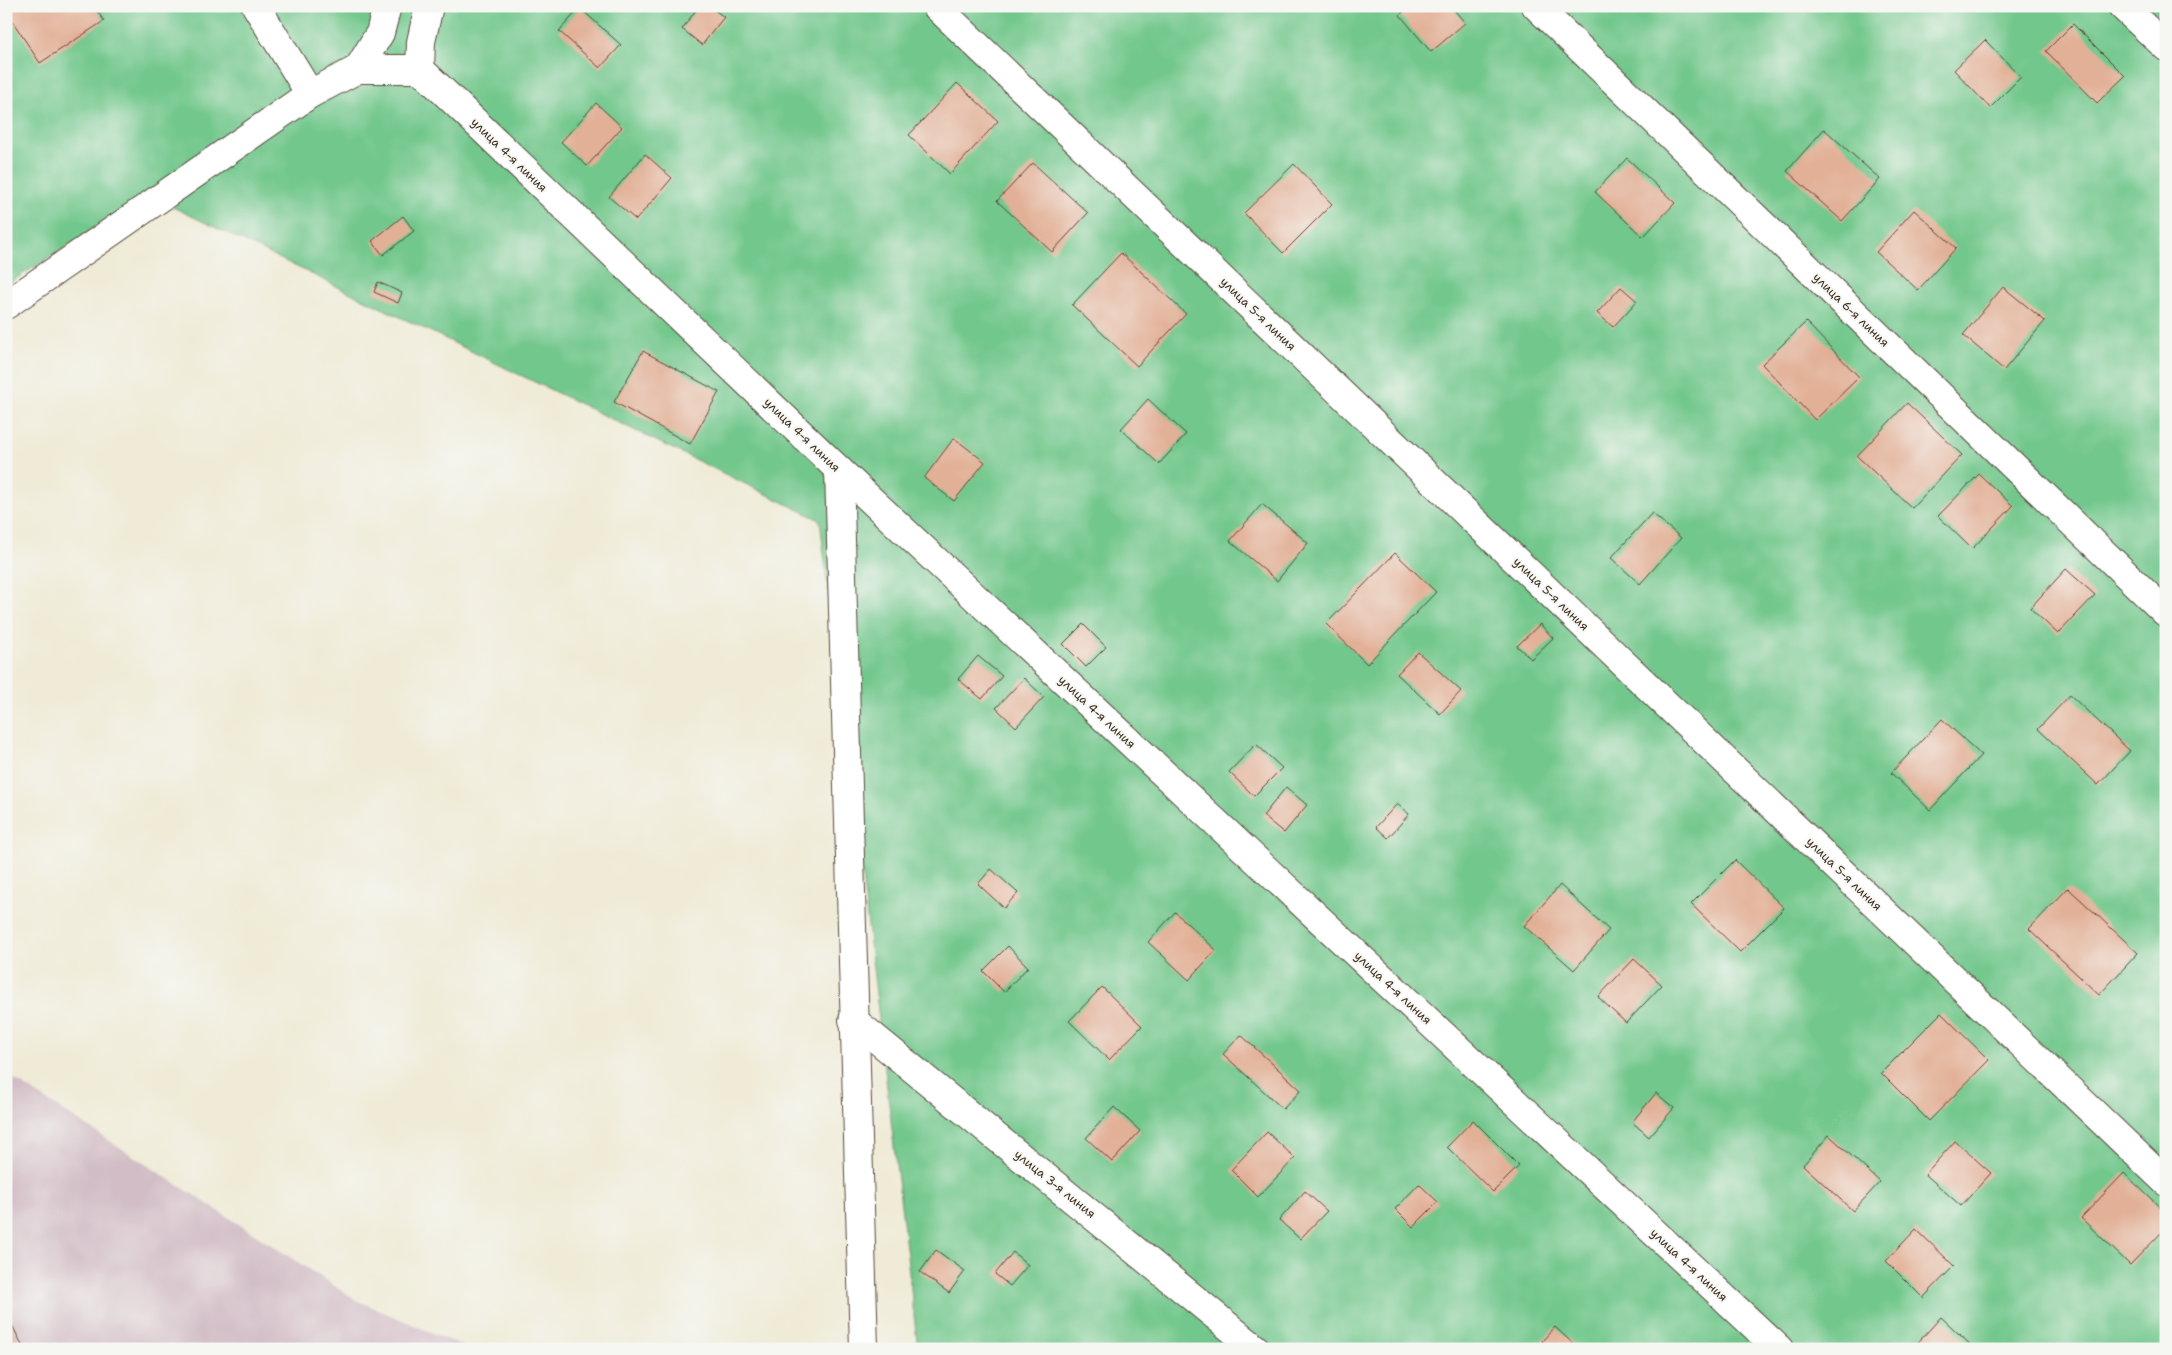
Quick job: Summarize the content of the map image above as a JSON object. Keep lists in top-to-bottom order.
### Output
{
  "streets": {
    "street": [
      "улица 4-я линия",
      "улица 6-я линия",
      "улица 5-я линия",
      "улица 3-я линия"
    ]
  }
}
